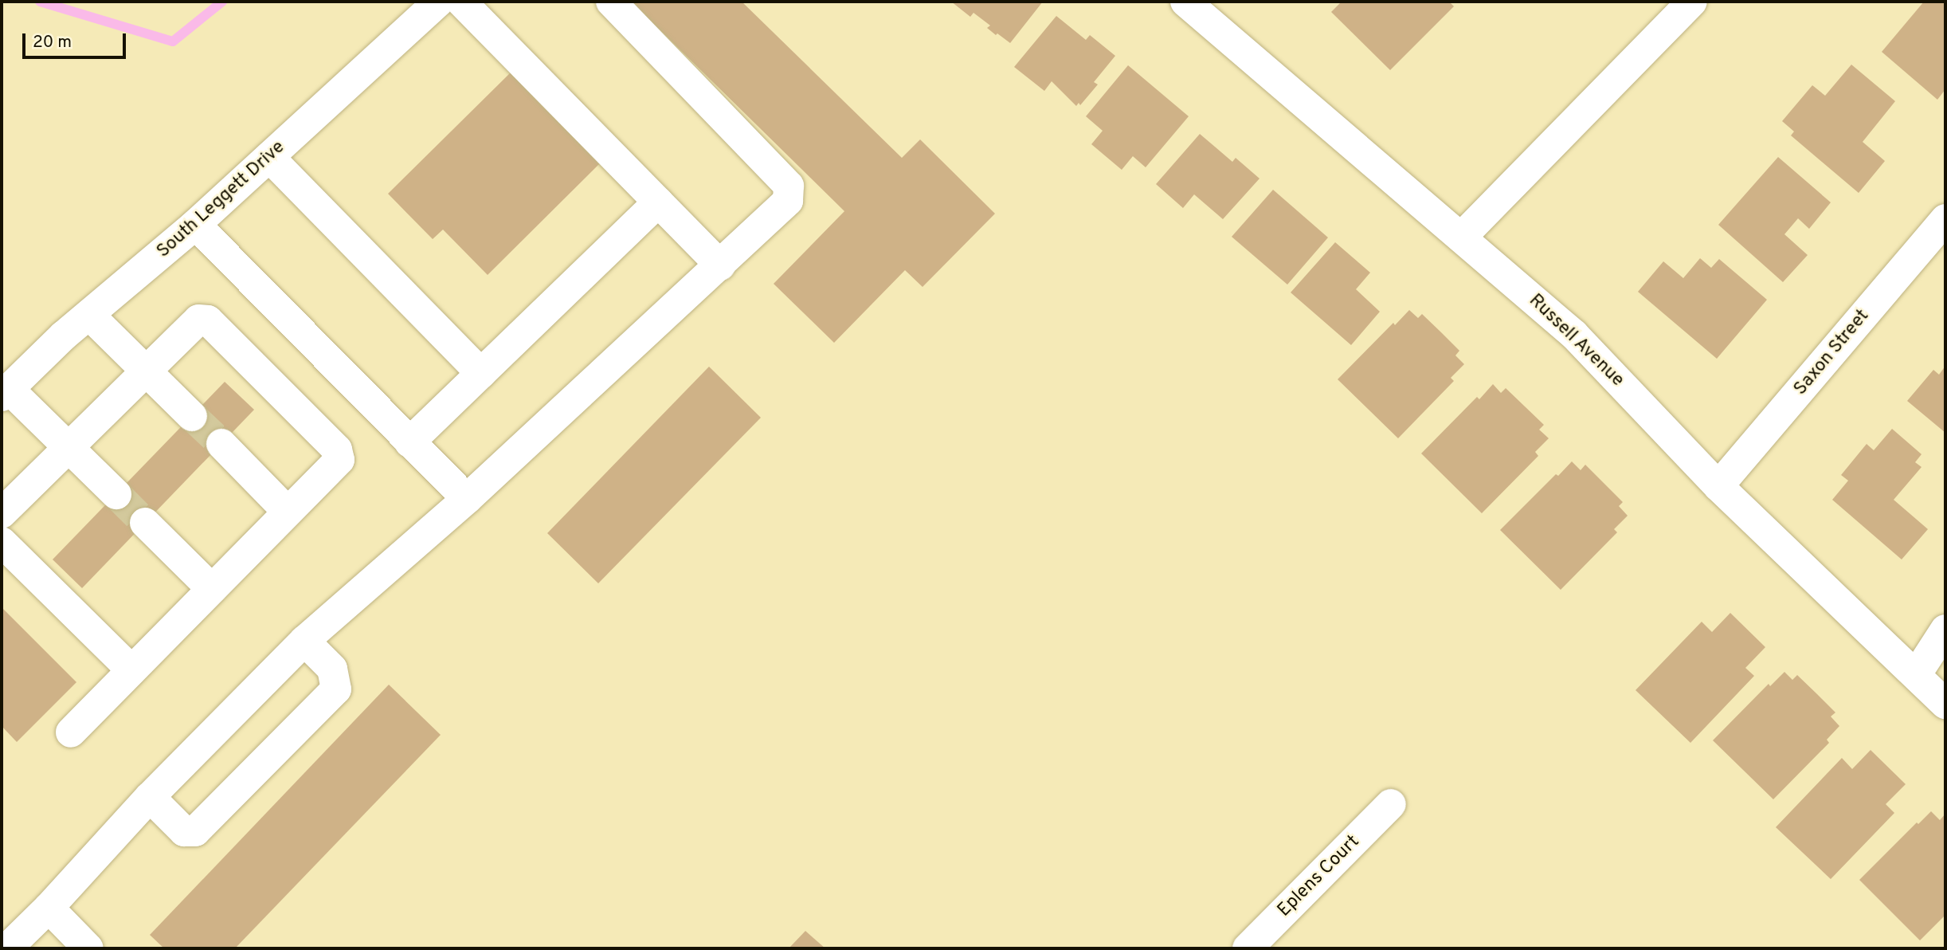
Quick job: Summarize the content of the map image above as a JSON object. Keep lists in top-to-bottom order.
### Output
{
  "streets": {
    "street": [
      "South Leggett Drive",
      "Russell Avenue",
      "Saxon Street",
      "Eplens Court"
    ]
  },
  "crossings": [
    ["Russell Avenue", "Saxon Street"]
  ],
  "scale_bar": "20 m"
}
